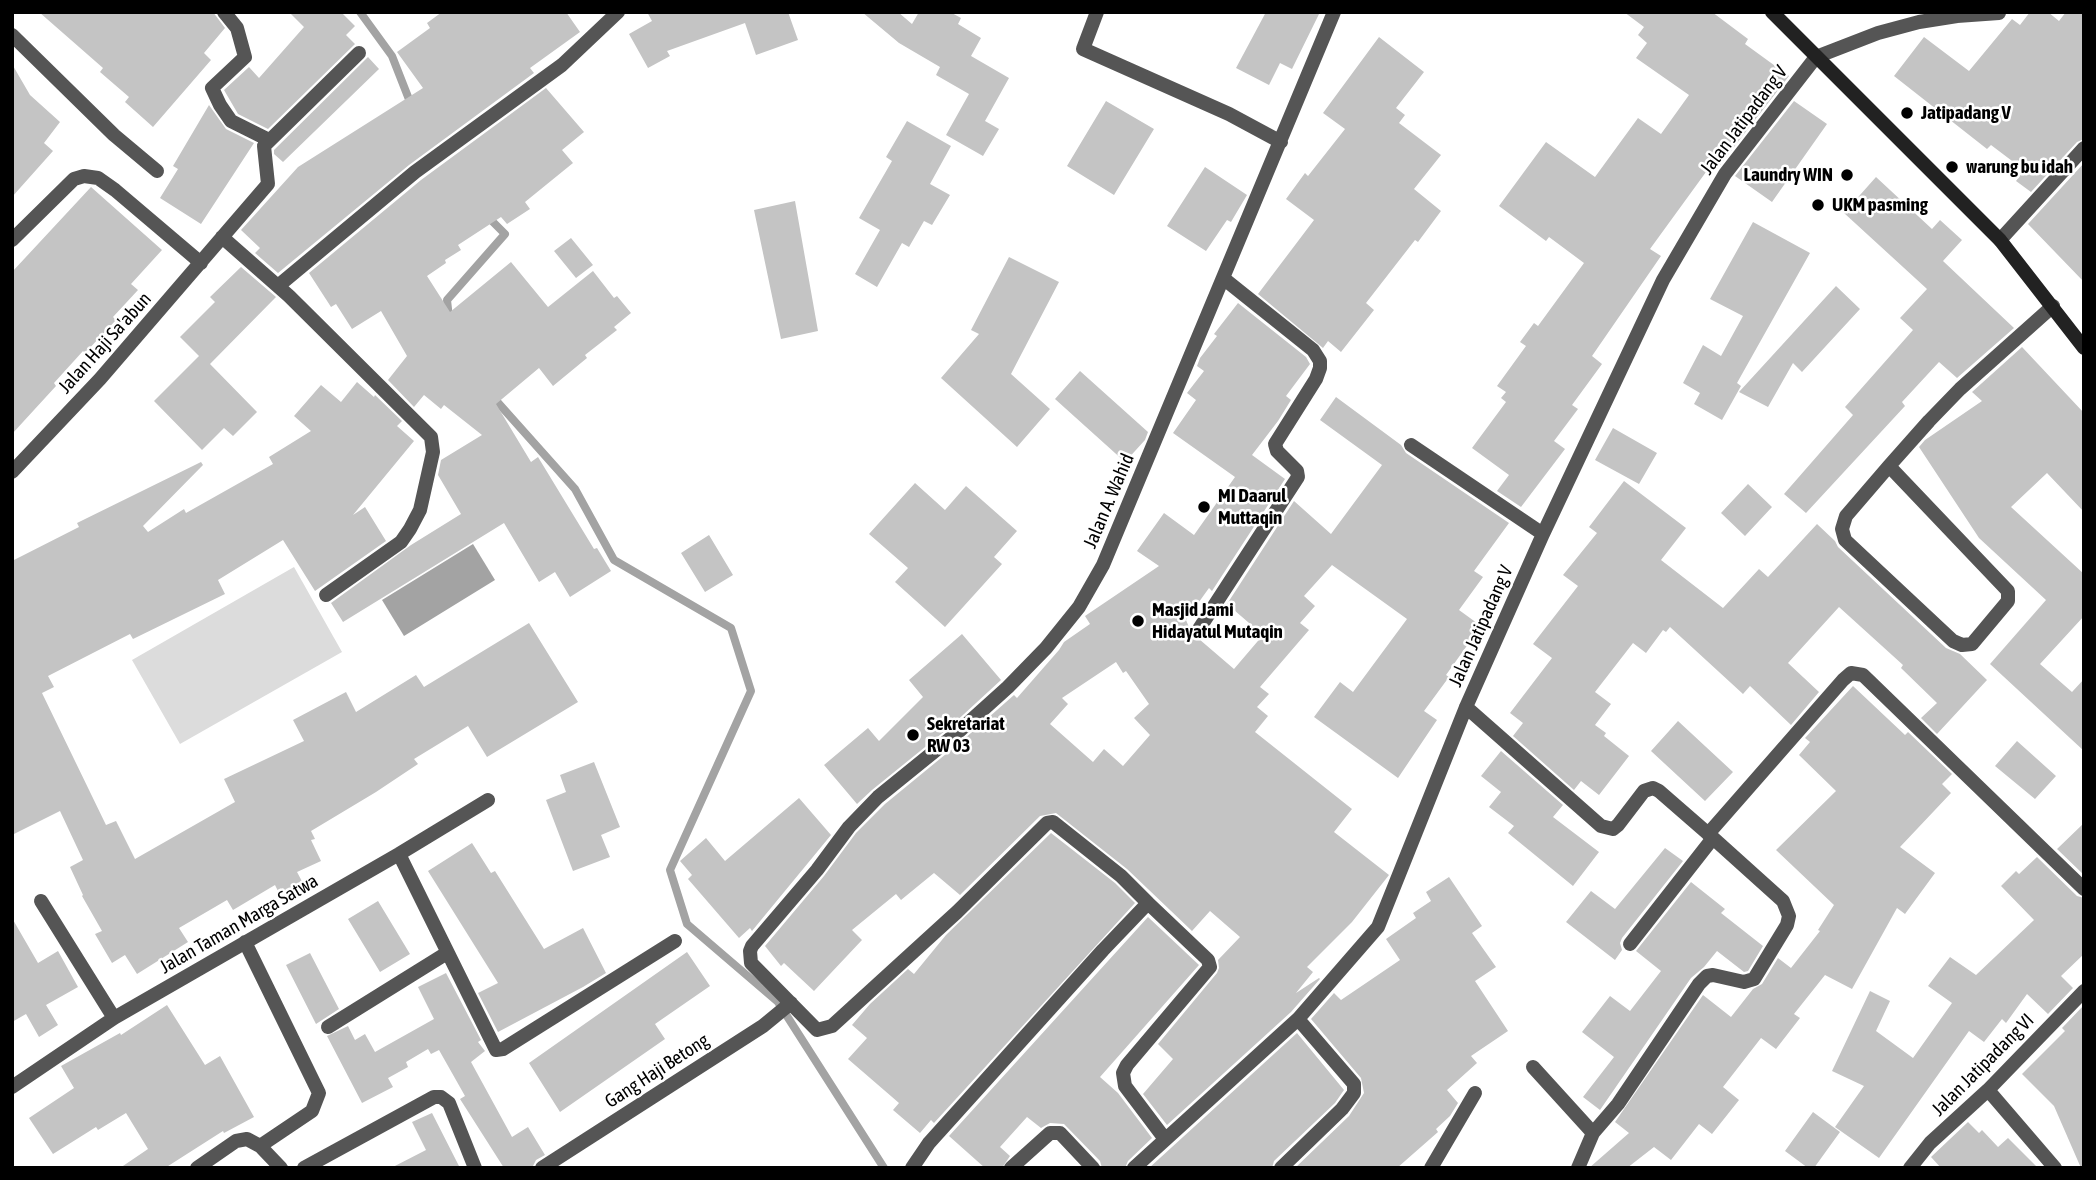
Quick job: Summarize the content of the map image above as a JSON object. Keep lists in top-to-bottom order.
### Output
{
  "streets": {
    "street": [
      "Jalan Jatipadang V",
      "Jalan Haji Sa'abun",
      "Jalan A. Wahid",
      "Jalan Taman Marga Satwa",
      "Jalan Jatipadang VI",
      "Gang Haji Betong"
    ]
  },
  "crossings": [
    ["Jalan A. Wahid", "Gang Haji Betong"]
  ],
  "places": [
    "Jatipadang V",
    "warung bu idah",
    "Laundry WIN",
    "UKM pasming",
    "MI Daarul Muttaqin",
    "Masjid Jami Hidayatul Mutaqin",
    "Sekretariat RW 03"
  ]
}
